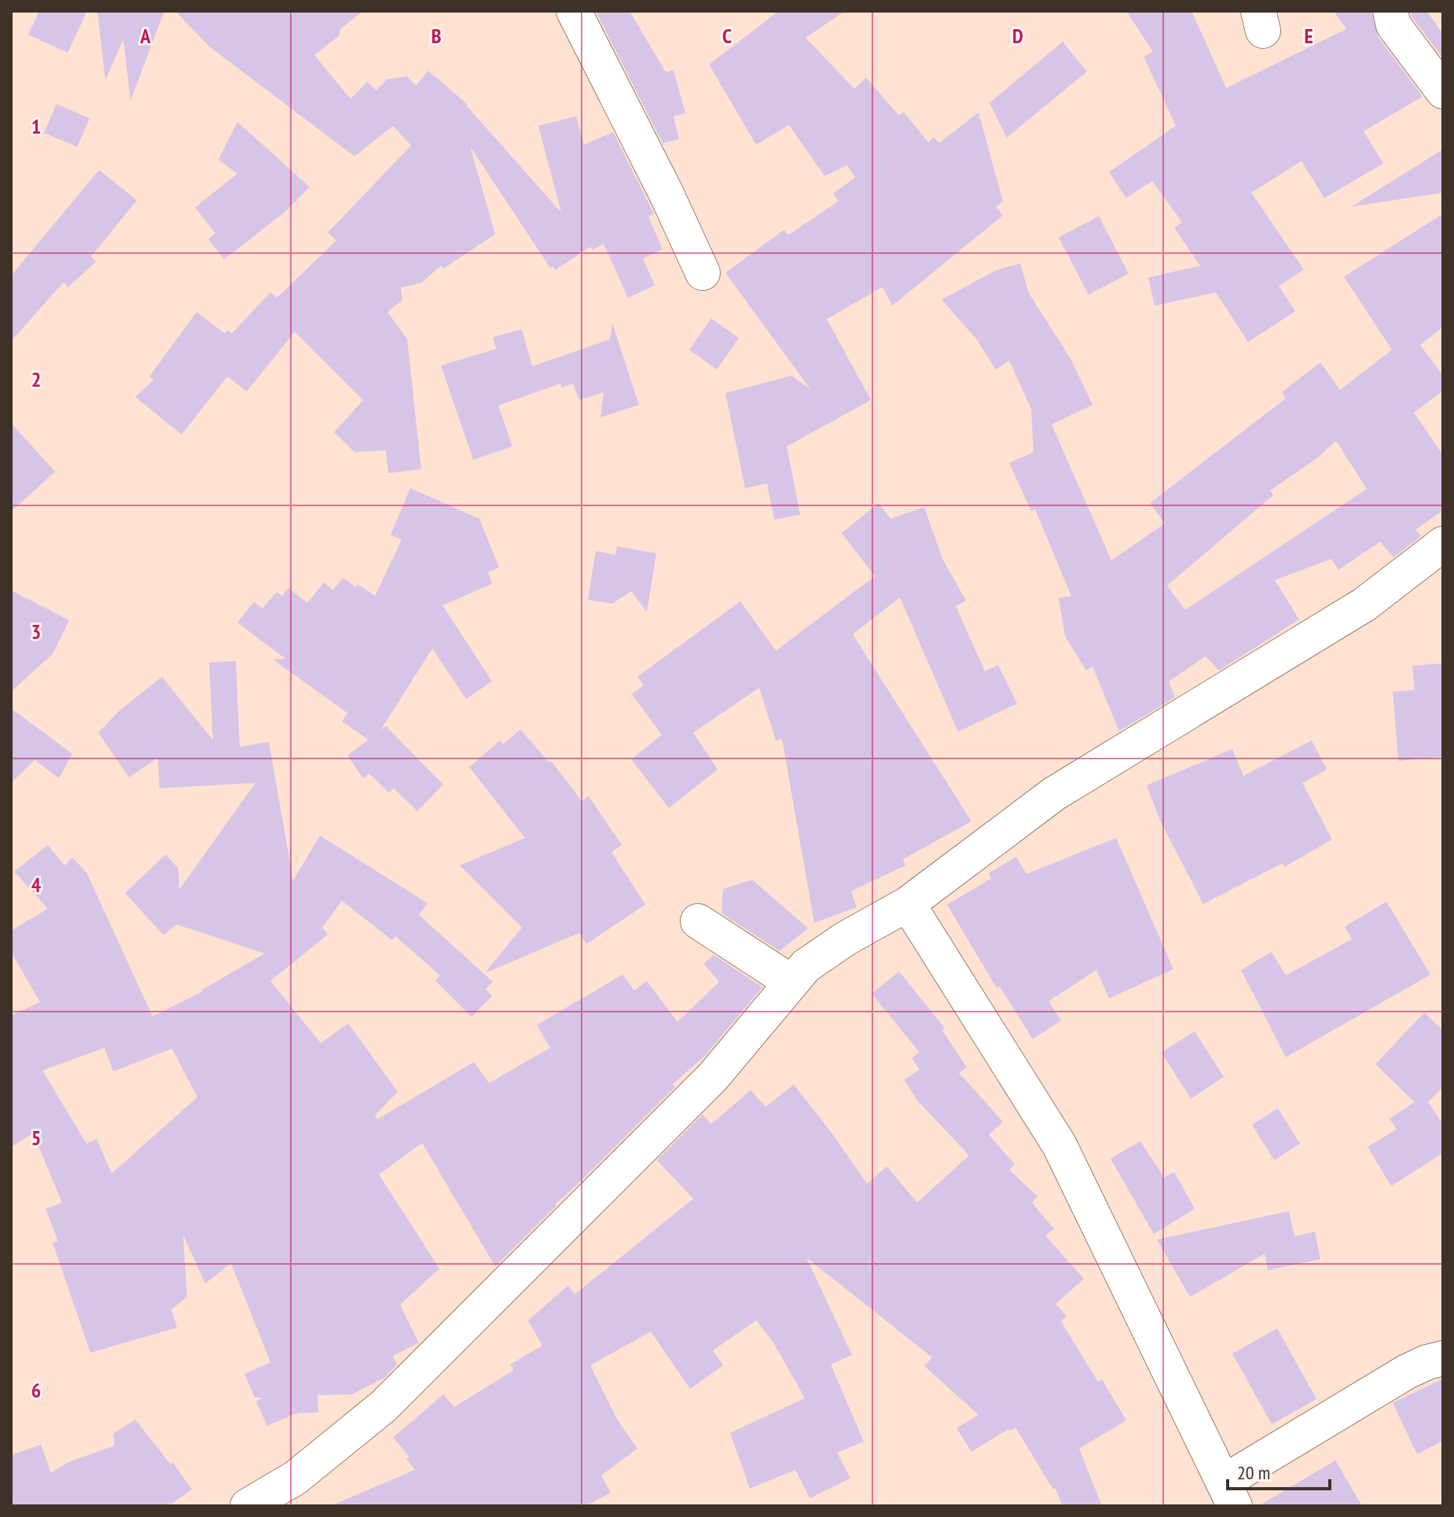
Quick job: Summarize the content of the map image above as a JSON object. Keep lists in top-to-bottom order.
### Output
{
  "scale_bar": "20 m",
  "grid": {
    "columns": [
      "A",
      "B",
      "C",
      "D",
      "E"
    ],
    "rows": [
      "1",
      "2",
      "3",
      "4",
      "5",
      "6"
    ]
  }
}
